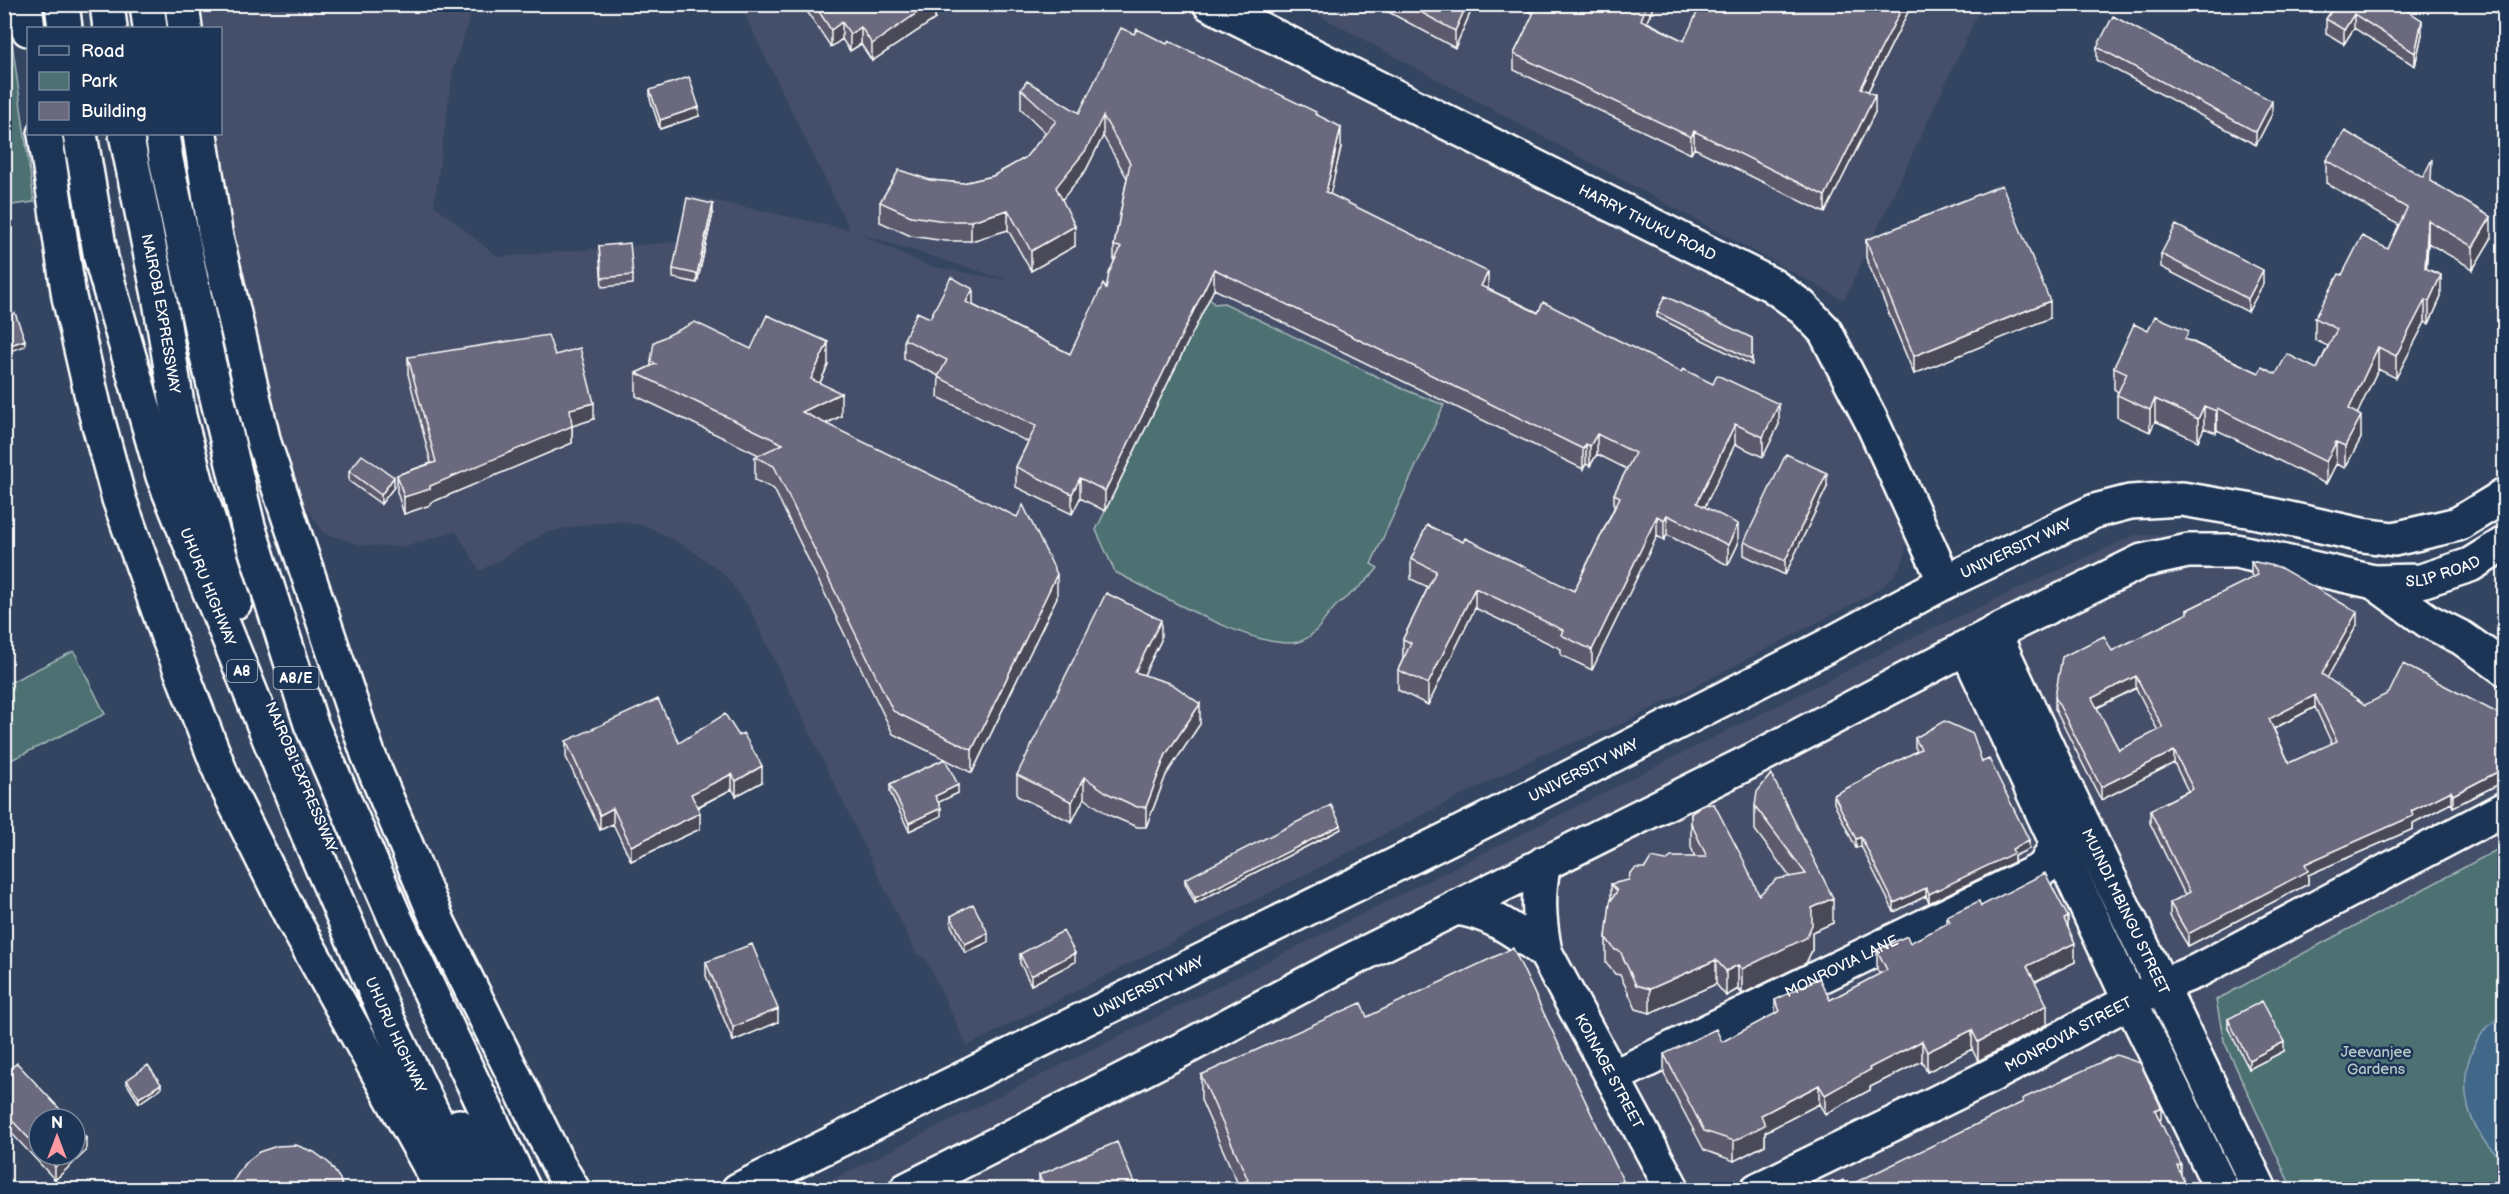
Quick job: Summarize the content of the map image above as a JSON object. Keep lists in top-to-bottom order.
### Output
{
  "streets": {
    "main road": [
      "HARRY THUKU ROAD",
      "NAIROBI EXPRESSWAY",
      "UNIVERSITY WAY",
      "SLIP ROAD",
      "UHURU HIGHWAY",
      "A8",
      "A8/E",
      "MUINDI MBINGU STREET",
      "MONROVIA LANE",
      "MONROVIA STREET",
      "KOINAGE STREET"
    ]
  },
  "crossings": [
    ["HARRY THUKU ROAD", "UNIVERSITY WAY"],
    ["MUINDI MBINGU STREET", "MONROVIA STREET"],
    ["MONROVIA LANE", "KOINAGE STREET"]
  ],
  "parks": ["Jeevanjee Gardens"],
  "legend": ["Road", "Park", "Building"],
  "north": "top"
}
